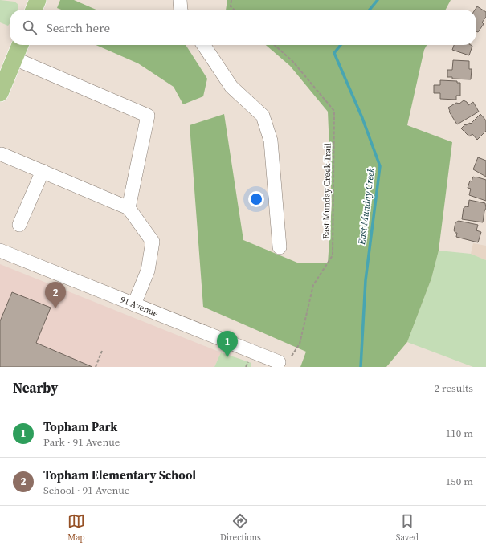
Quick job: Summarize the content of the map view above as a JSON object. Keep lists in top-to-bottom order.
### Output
{
  "streets": {
    "street": ["91 Avenue"],
    "path": ["East Munday Creek Trail"]
  },
  "crossings": [
    ["East Munday Creek Trail", "91 Avenue"]
  ],
  "water": ["East Munday Creek"],
  "page": {
    "search": "Search here",
    "pins": ["2", "1"],
    "heading": ["Nearby", "2 results"],
    "list": [
      {
        "mark": "1",
        "name": "Topham Park",
        "note": "Park · 91 Avenue",
        "value": "110 m"
      },
      {
        "mark": "2",
        "name": "Topham Elementary School",
        "note": "School · 91 Avenue",
        "value": "150 m"
      }
    ],
    "nav": ["Map", "Directions", "Saved"]
  }
}
